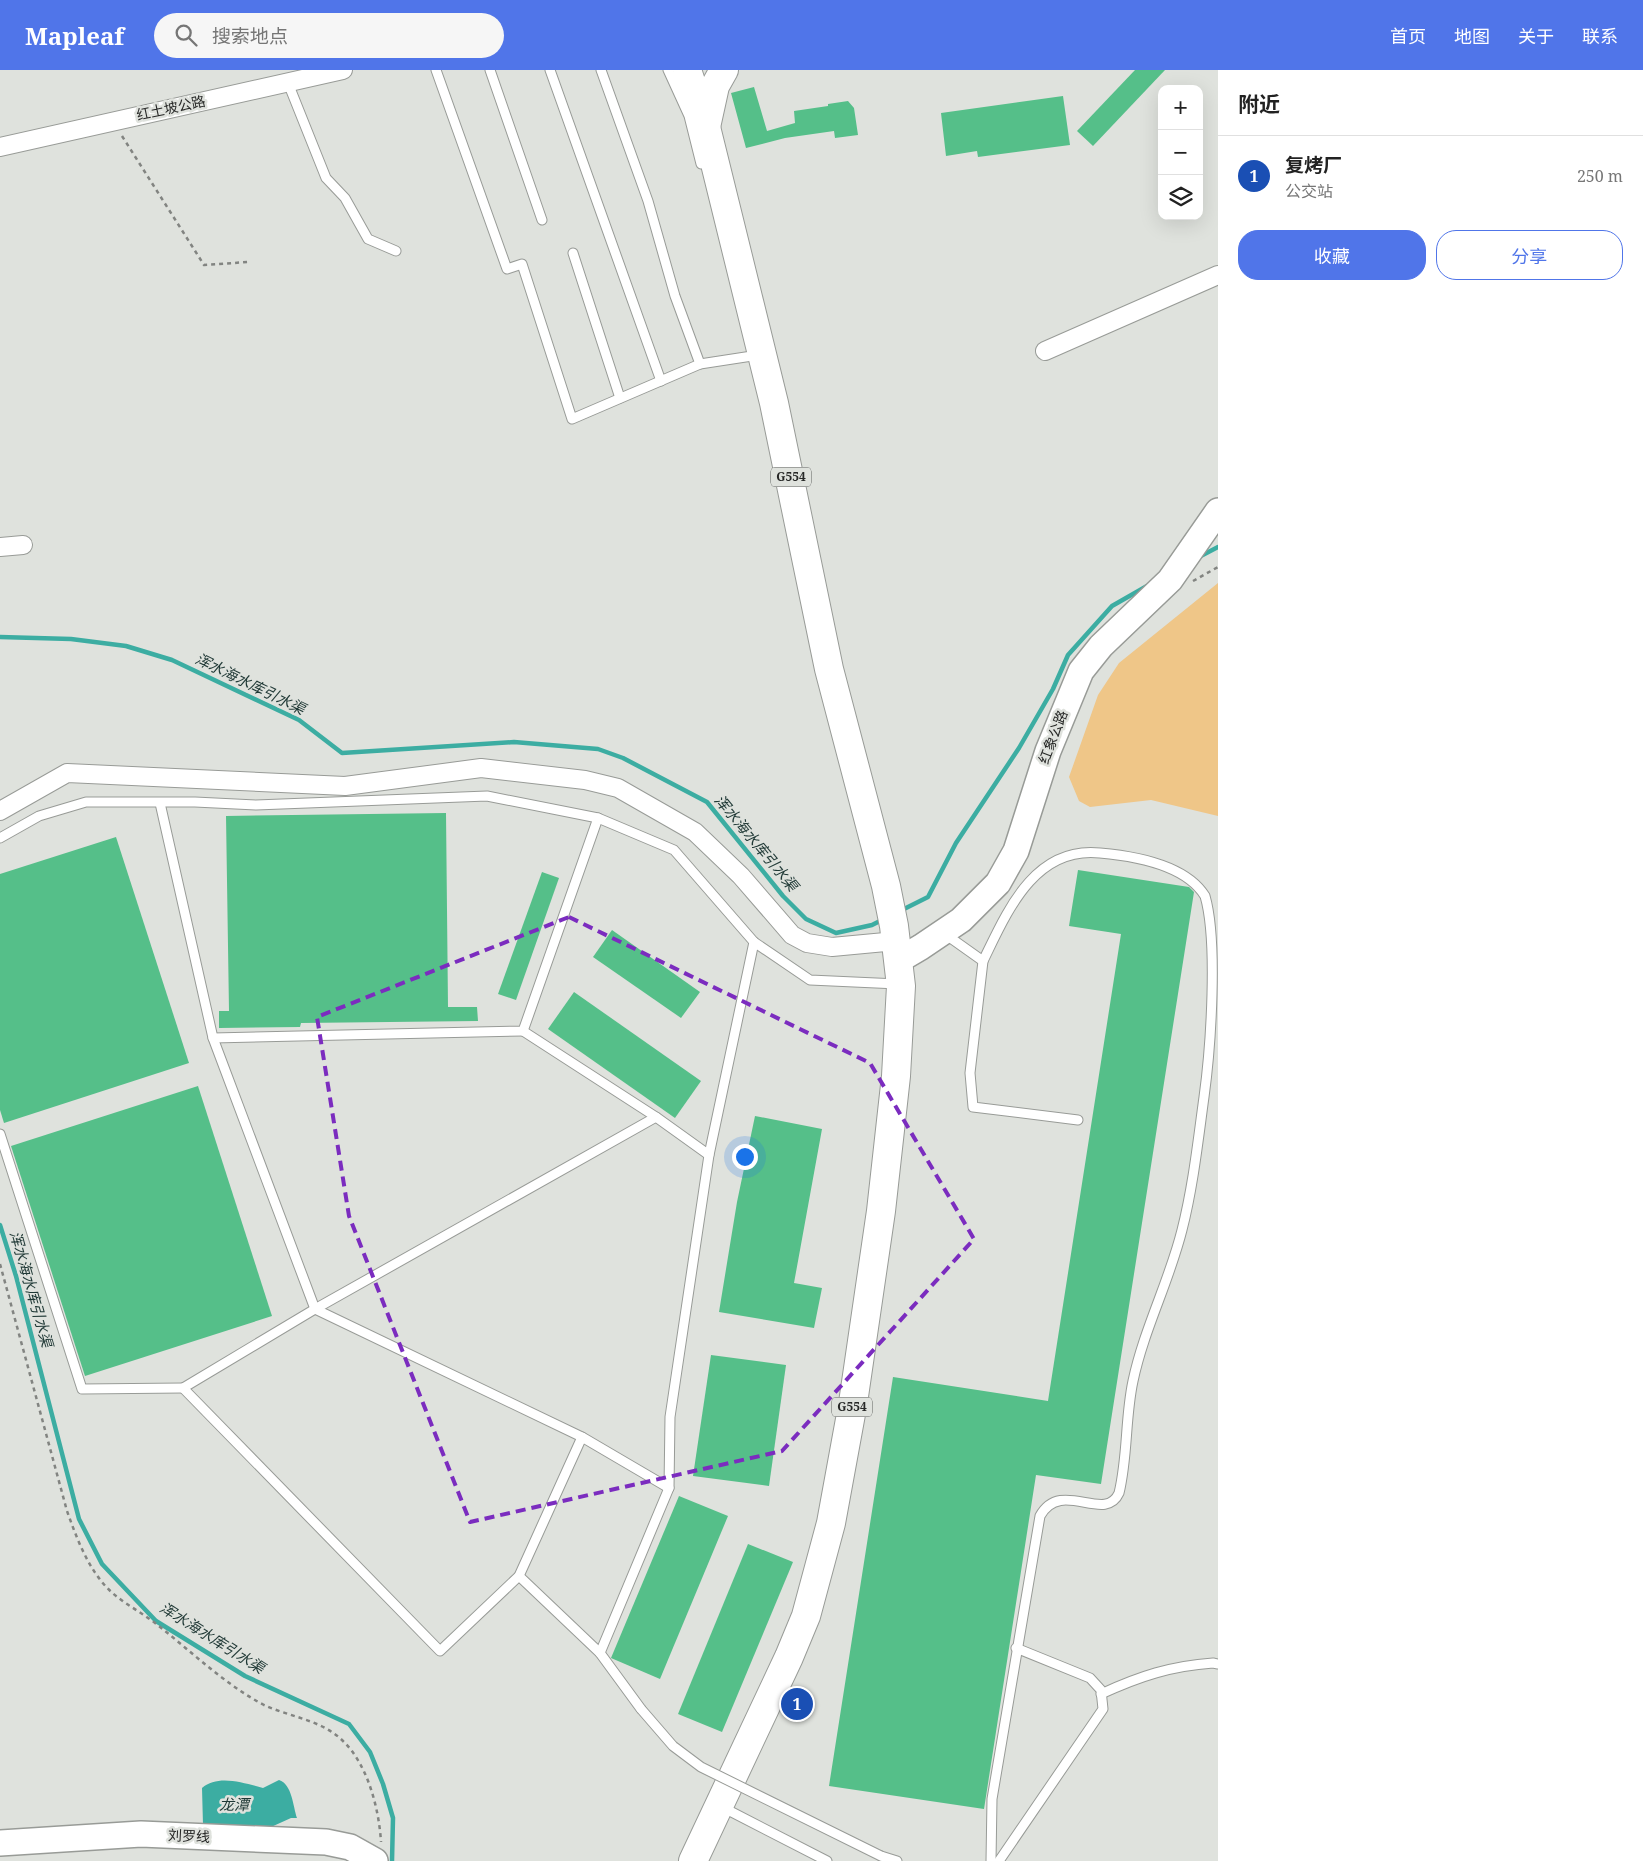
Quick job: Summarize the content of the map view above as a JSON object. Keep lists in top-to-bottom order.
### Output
{
  "streets": {
    "highway": ["G554"],
    "main road": ["红象公路", "刘罗线"],
    "street": ["红土坡公路"]
  },
  "crossings": [
    ["G554", "红象公路"]
  ],
  "water": ["浑水海水库引水渠", "龙潭"],
  "page": {
    "header": "Mapleaf",
    "search": "搜索地点",
    "nav": [
      "首页",
      "地图",
      "关于",
      "联系"
    ],
    "heading": "附近",
    "map_buttons": ["+", "−"],
    "list": [
      {
        "mark": "1",
        "name": "复烤厂",
        "note": "公交站",
        "value": "250 m"
      }
    ],
    "buttons": ["收藏", "分享"],
    "pins": "1"
  }
}
